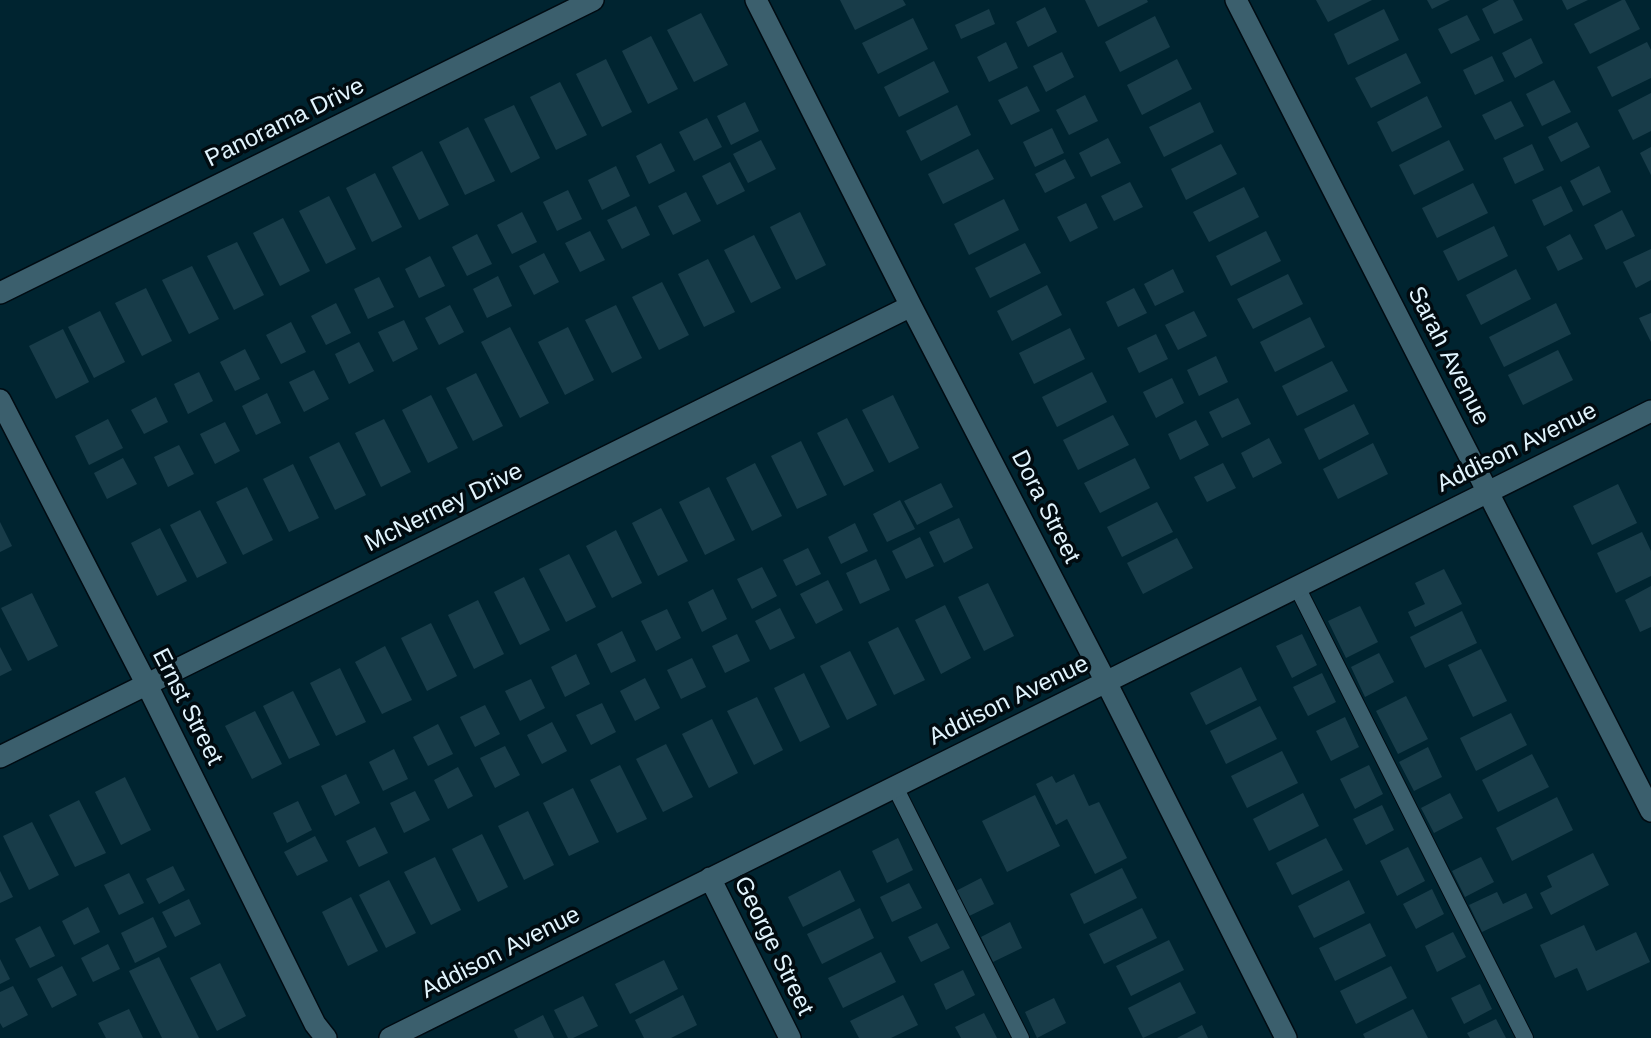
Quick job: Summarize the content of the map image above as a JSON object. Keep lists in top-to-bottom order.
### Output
{
  "streets": {
    "street": [
      "Panorama Drive",
      "Sarah Avenue",
      "Addison Avenue",
      "Dora Street",
      "McNerney Drive",
      "Ernst Street",
      "George Street"
    ]
  },
  "crossings": [
    ["Sarah Avenue", "Addison Avenue"],
    ["Addison Avenue", "Dora Street"],
    ["Addison Avenue", "George Street"],
    ["Dora Street", "McNerney Drive"],
    ["McNerney Drive", "Ernst Street"]
  ]
}
